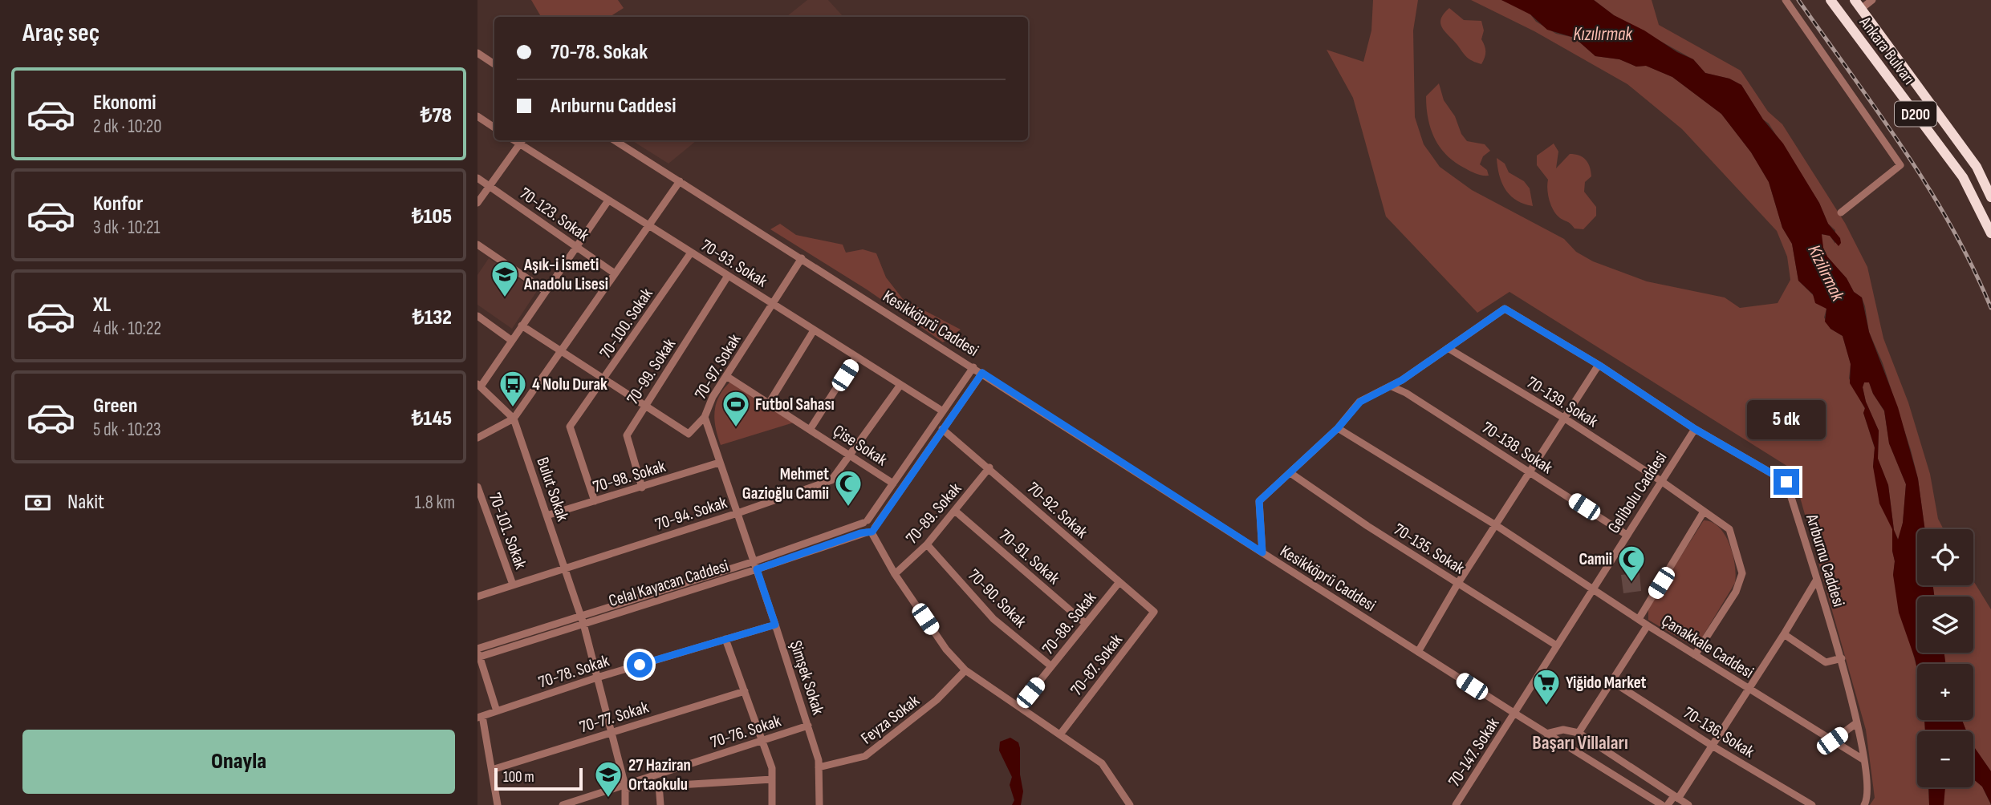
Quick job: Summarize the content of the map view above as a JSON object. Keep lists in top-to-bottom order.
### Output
{
  "streets": {
    "highway": ["Ankara Bulvarı", "D200"],
    "street": [
      "70-123. Sokak",
      "70-93. Sokak",
      "70-100. Sokak",
      "Kesikköprü Caddesi",
      "70-97. Sokak",
      "70-99. Sokak",
      "70-139. Sokak",
      "Çise Sokak",
      "70-138. Sokak",
      "70-98. Sokak",
      "Bulut Sokak",
      "Gelibolu Caddesi",
      "70-92. Sokak",
      "70-94. Sokak",
      "70-89. Sokak",
      "70-101. Sokak",
      "70-135. Sokak",
      "70-91. Sokak",
      "Arıburnu Caddesi",
      "Celal Kayacan Caddesi",
      "70-90. Sokak",
      "70-88. Sokak",
      "Çanakkale Caddesi",
      "70-87. Sokak",
      "70-78. Sokak",
      "Şimşek Sokak",
      "70-77. Sokak",
      "Feyza Sokak",
      "70-76. Sokak",
      "70-136. Sokak",
      "70-147. Sokak"
    ]
  },
  "crossings": [
    ["70-93. Sokak", "70-100. Sokak"],
    ["70-93. Sokak", "70-97. Sokak"],
    ["70-93. Sokak", "70-99. Sokak"],
    ["70-93. Sokak", "70-94. Sokak"],
    ["70-100. Sokak", "70-98. Sokak"],
    ["Kesikköprü Caddesi", "70-97. Sokak"],
    ["Kesikköprü Caddesi", "Gelibolu Caddesi"],
    ["Kesikköprü Caddesi", "70-147. Sokak"],
    ["70-97. Sokak", "Çise Sokak"],
    ["70-97. Sokak", "70-98. Sokak"],
    ["70-97. Sokak", "70-94. Sokak"],
    ["70-97. Sokak", "Celal Kayacan Caddesi"],
    ["70-97. Sokak", "Şimşek Sokak"],
    ["70-99. Sokak", "70-98. Sokak"],
    ["70-139. Sokak", "Gelibolu Caddesi"],
    ["70-139. Sokak", "Arıburnu Caddesi"],
    ["70-139. Sokak", "Çanakkale Caddesi"],
    ["Çise Sokak", "70-94. Sokak"],
    ["70-138. Sokak", "Gelibolu Caddesi"],
    ["70-98. Sokak", "Bulut Sokak"],
    ["Bulut Sokak", "70-94. Sokak"],
    ["Bulut Sokak", "Celal Kayacan Caddesi"],
    ["Bulut Sokak", "70-78. Sokak"],
    ["Bulut Sokak", "70-77. Sokak"],
    ["Bulut Sokak", "70-76. Sokak"],
    ["Gelibolu Caddesi", "70-135. Sokak"],
    ["Gelibolu Caddesi", "Arıburnu Caddesi"],
    ["Gelibolu Caddesi", "Çanakkale Caddesi"],
    ["Gelibolu Caddesi", "70-147. Sokak"],
    ["70-92. Sokak", "70-89. Sokak"],
    ["70-92. Sokak", "70-88. Sokak"],
    ["70-92. Sokak", "70-87. Sokak"],
    ["70-94. Sokak", "70-101. Sokak"],
    ["70-89. Sokak", "70-91. Sokak"],
    ["70-89. Sokak", "70-90. Sokak"],
    ["70-91. Sokak", "70-88. Sokak"],
    ["Arıburnu Caddesi", "Çanakkale Caddesi"],
    ["Celal Kayacan Caddesi", "Şimşek Sokak"],
    ["70-90. Sokak", "70-88. Sokak"],
    ["70-78. Sokak", "Şimşek Sokak"],
    ["Şimşek Sokak", "Feyza Sokak"],
    ["Şimşek Sokak", "70-76. Sokak"]
  ],
  "districts": ["Başarı Villaları"],
  "water": ["Kızılırmak", "Kizilirmak"],
  "places": {
    "school or university": ["Aşık-i İsmeti Anadolu Lisesi", "27 Haziran Ortaokulu"],
    "bus stop": ["4 Nolu Durak"],
    "sports": ["Futbol Sahası"],
    "mosque": ["Mehmet Gazioğlu Camii", "Camii"],
    "supermarket": ["Yiğido Market"]
  },
  "scale_bar": "100 m",
  "page": {
    "heading": "Araç seç",
    "banner": ["70-78. Sokak", "Arıburnu Caddesi"],
    "list": [
      {
        "name": "Ekonomi",
        "note": "2 dk · 10:20",
        "value": "₺78"
      },
      {
        "name": "Konfor",
        "note": "3 dk · 10:21",
        "value": "₺105"
      },
      {
        "name": "XL",
        "note": "4 dk · 10:22",
        "value": "₺132"
      },
      {
        "name": "Green",
        "note": "5 dk · 10:23",
        "value": "₺145"
      }
    ],
    "bubble": "5 dk",
    "pay": ["Nakit", "1.8 km"],
    "map_buttons": ["+", "−"],
    "buttons": "Onayla",
    "scale": "100 m"
  }
}
